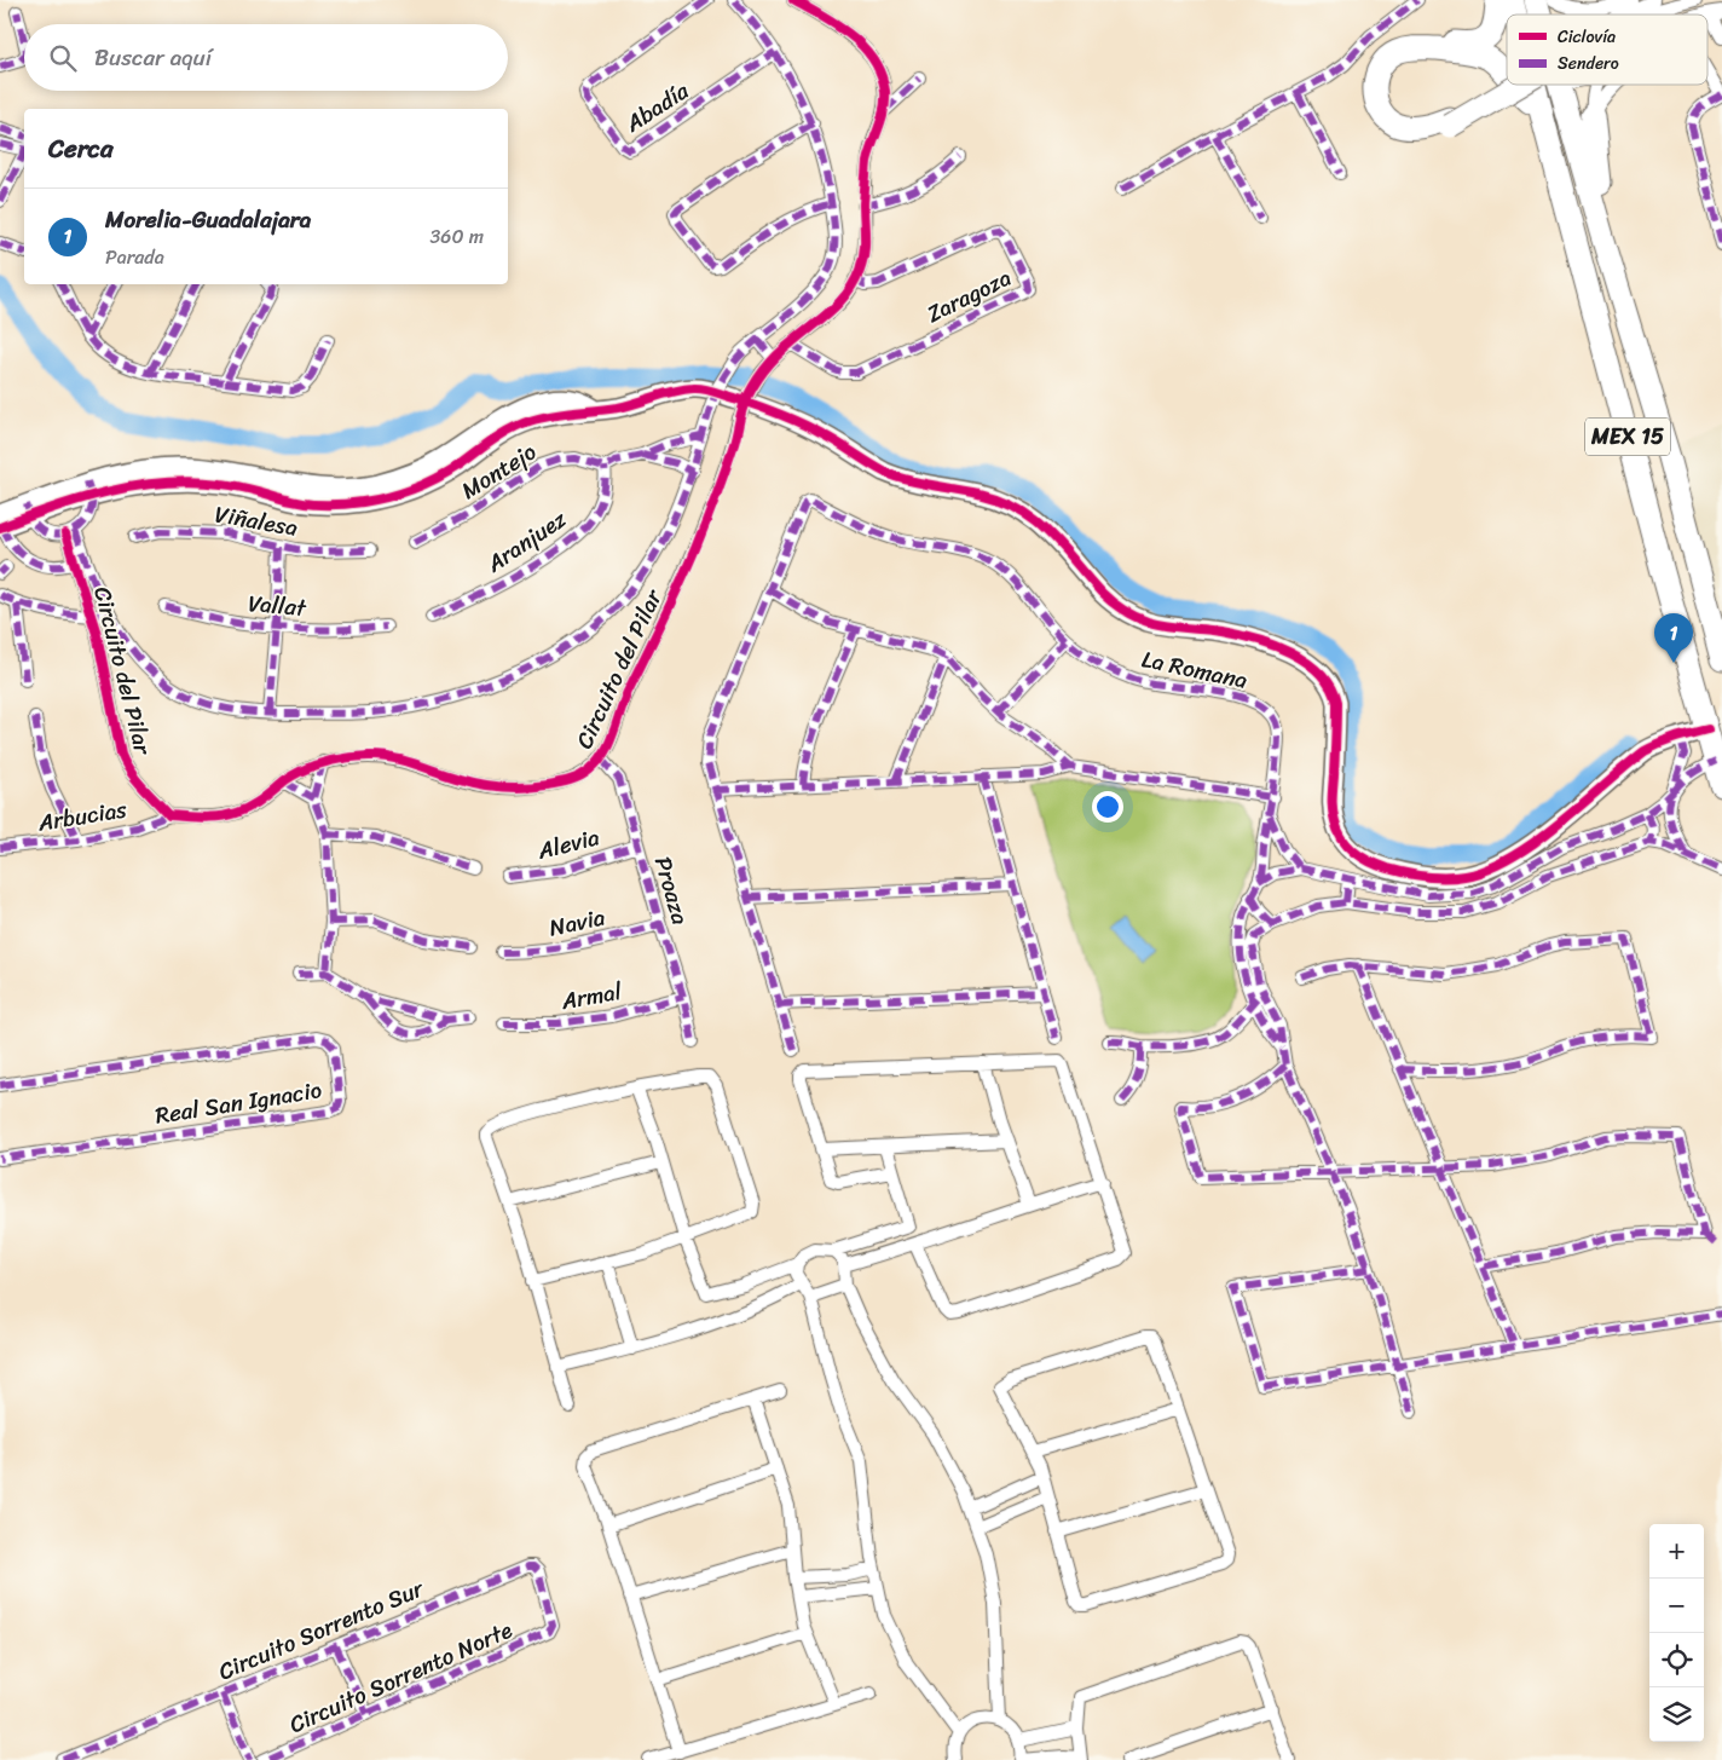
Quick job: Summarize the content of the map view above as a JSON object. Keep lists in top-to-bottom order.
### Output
{
  "streets": {
    "highway": ["MEX 15"],
    "street": [
      "Abadía",
      "Zaragoza",
      "Montejo",
      "Viñalesa",
      "Aranjuez",
      "Vallat",
      "Circuito del Pilar",
      "La Romana",
      "Arbucias",
      "Alevia",
      "Proaza",
      "Navia",
      "Armal",
      "Real San Ignacio",
      "Circuito Sorrento Sur",
      "Circuito Sorrento Norte"
    ]
  },
  "crossings": [
    ["Abadía", "Circuito del Pilar"],
    ["Zaragoza", "Circuito del Pilar"],
    ["Montejo", "Aranjuez"],
    ["Circuito del Pilar", "Arbucias"],
    ["Circuito del Pilar", "Proaza"],
    ["Alevia", "Proaza"],
    ["Proaza", "Navia"],
    ["Proaza", "Armal"],
    ["Circuito Sorrento Sur", "Circuito Sorrento Norte"]
  ],
  "legend": ["Ciclovía", "Sendero"],
  "page": {
    "search": "Buscar aquí",
    "heading": "Cerca",
    "list": [
      {
        "mark": "1",
        "name": "Morelia-Guadalajara",
        "note": "Parada",
        "value": "360 m"
      }
    ],
    "pins": "1",
    "map_buttons": ["+", "−"]
  }
}
